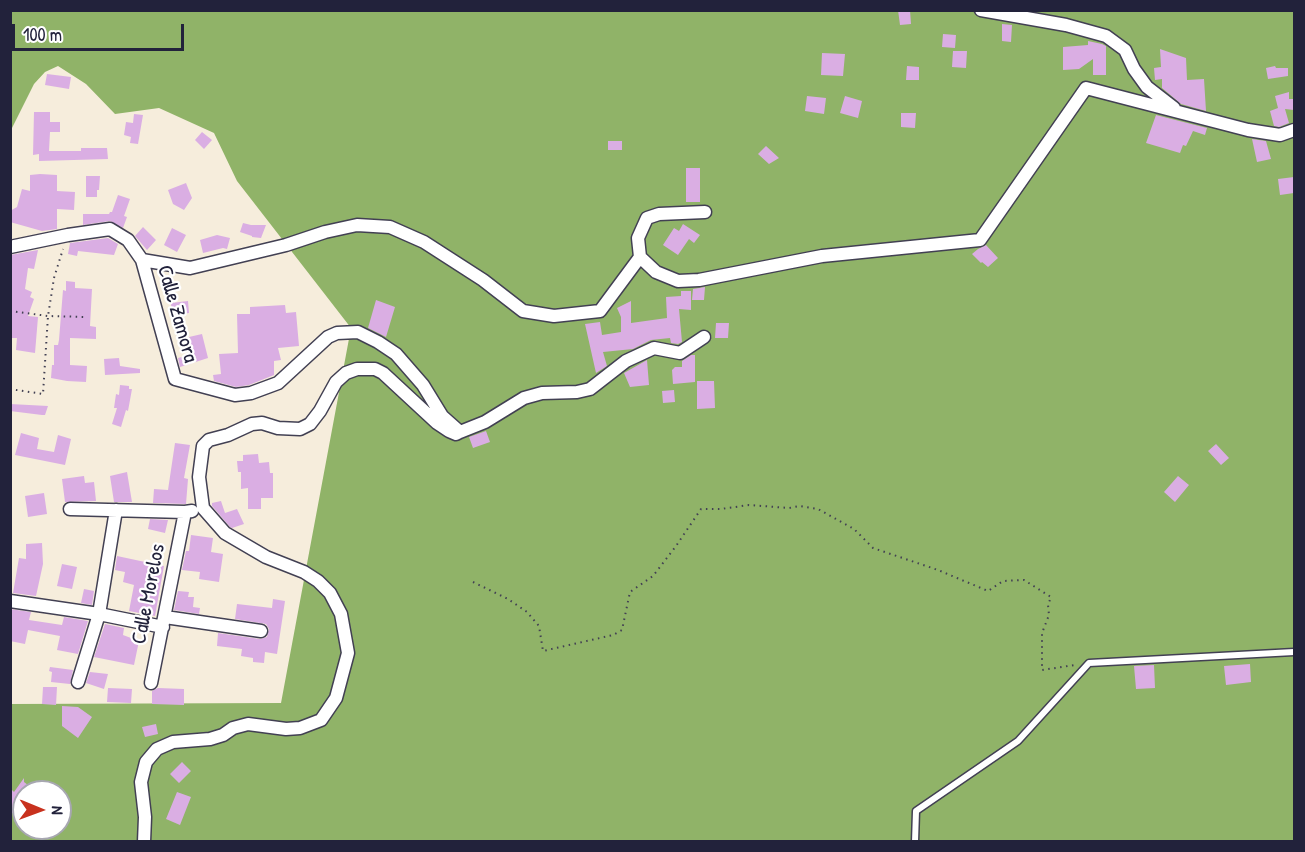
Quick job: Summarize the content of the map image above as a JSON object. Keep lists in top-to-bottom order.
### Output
{
  "streets": {
    "street": ["Calle Zamora", "Calle Morelos"]
  },
  "scale_bar": "100 m",
  "north": "right"
}
